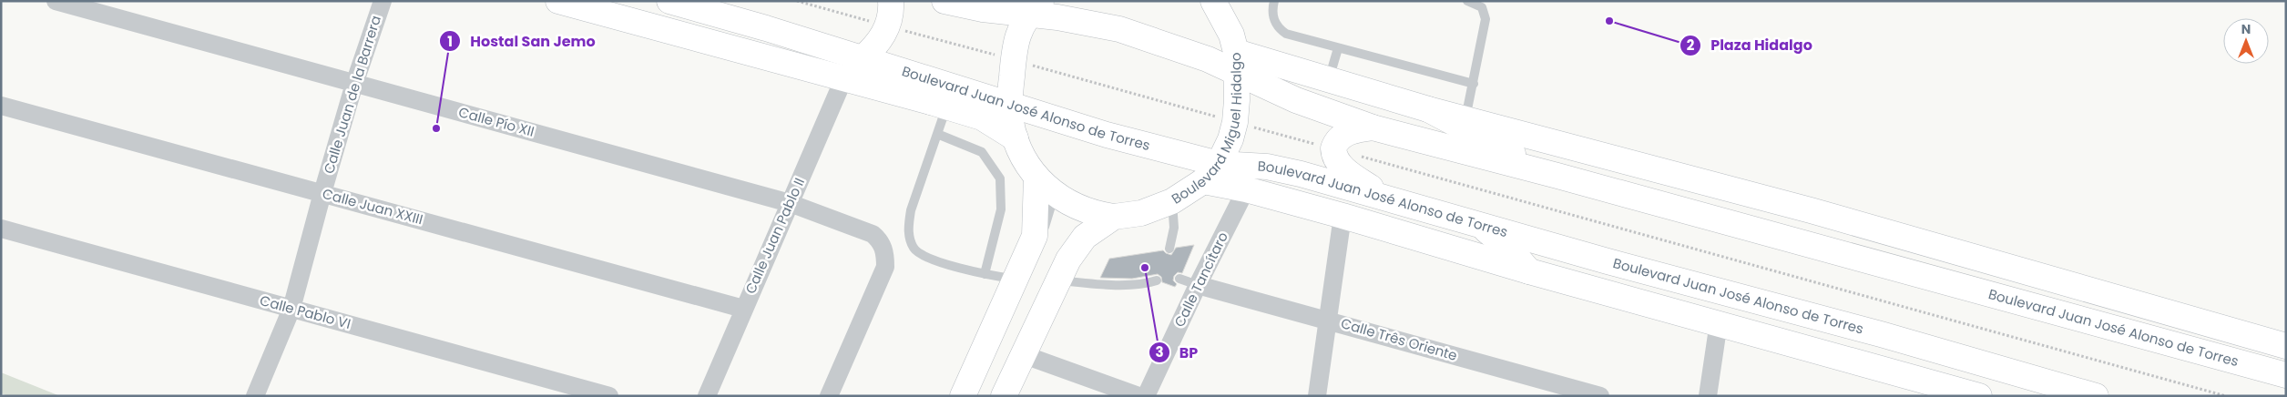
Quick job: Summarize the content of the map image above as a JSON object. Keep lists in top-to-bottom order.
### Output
{
  "streets": {
    "main road": ["Boulevard Juan José Alonso de Torres", "Boulevard Miguel Hidalgo"],
    "street": [
      "Calle Juan de la Barrera",
      "Calle Pío XII",
      "Calle Juan XXIII",
      "Calle Juan Pablo II",
      "Calle Tancítaro",
      "Calle Pablo VI",
      "Calle Três Oriente"
    ]
  },
  "crossings": [
    ["Calle Juan de la Barrera", "Calle Pío XII"],
    ["Calle Juan de la Barrera", "Calle Juan XXIII"],
    ["Calle Juan de la Barrera", "Calle Pablo VI"],
    ["Boulevard Juan José Alonso de Torres", "Boulevard Miguel Hidalgo"],
    ["Boulevard Juan José Alonso de Torres", "Calle Juan Pablo II"],
    ["Boulevard Juan José Alonso de Torres", "Calle Tancítaro"],
    ["Calle Pío XII", "Calle Juan Pablo II"],
    ["Calle Juan XXIII", "Calle Juan Pablo II"],
    ["Calle Tancítaro", "Calle Três Oriente"]
  ],
  "places": ["Plaza Hidalgo", "Hostal San Jemo", "BP"],
  "north": "top"
}
